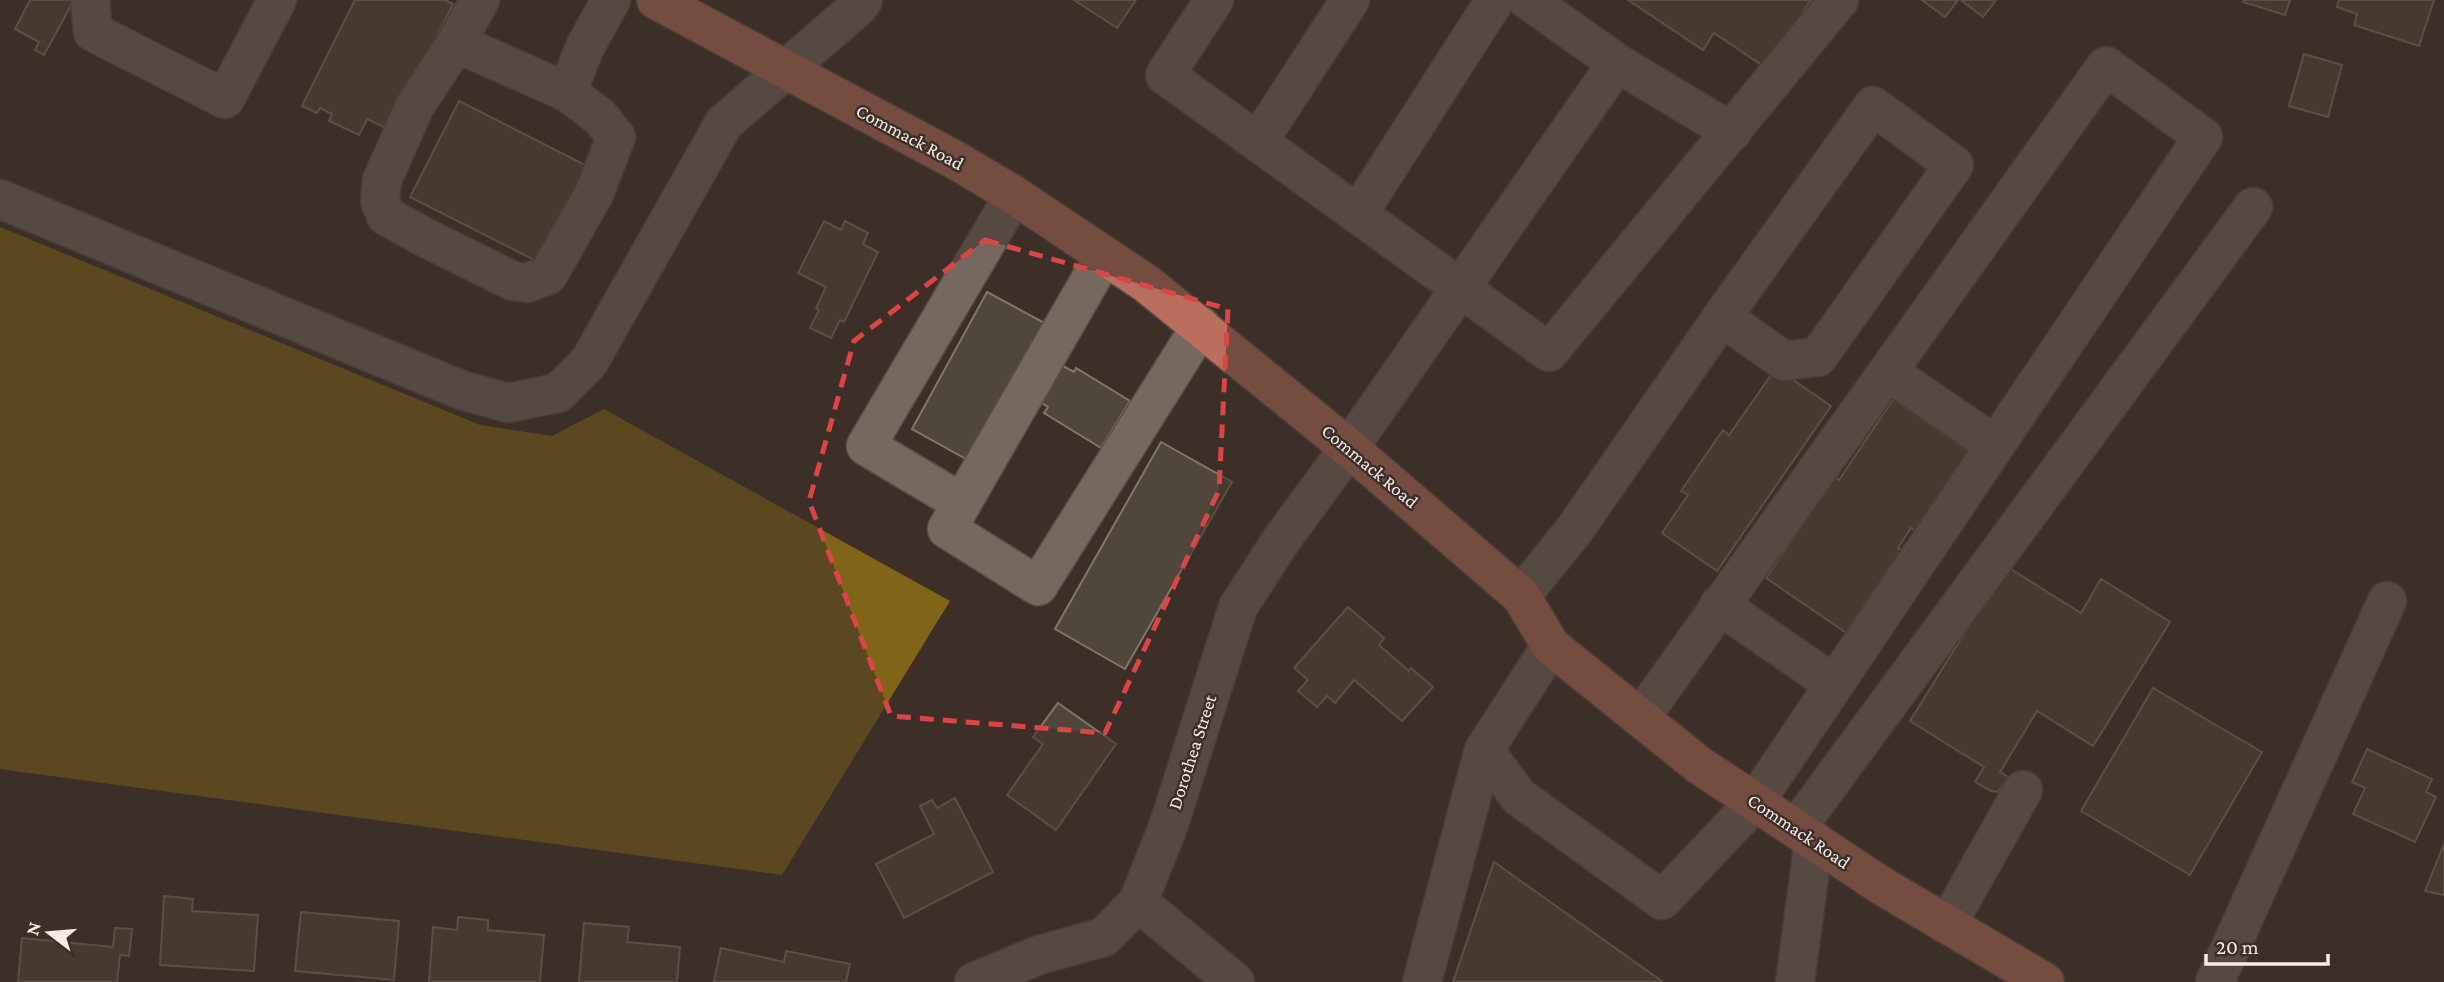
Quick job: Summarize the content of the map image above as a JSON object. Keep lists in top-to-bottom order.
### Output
{
  "streets": {
    "main road": ["Commack Road"],
    "street": ["Dorothea Street"]
  },
  "crossings": [
    ["Commack Road", "Dorothea Street"]
  ],
  "scale_bar": "20 m",
  "north": "left"
}
